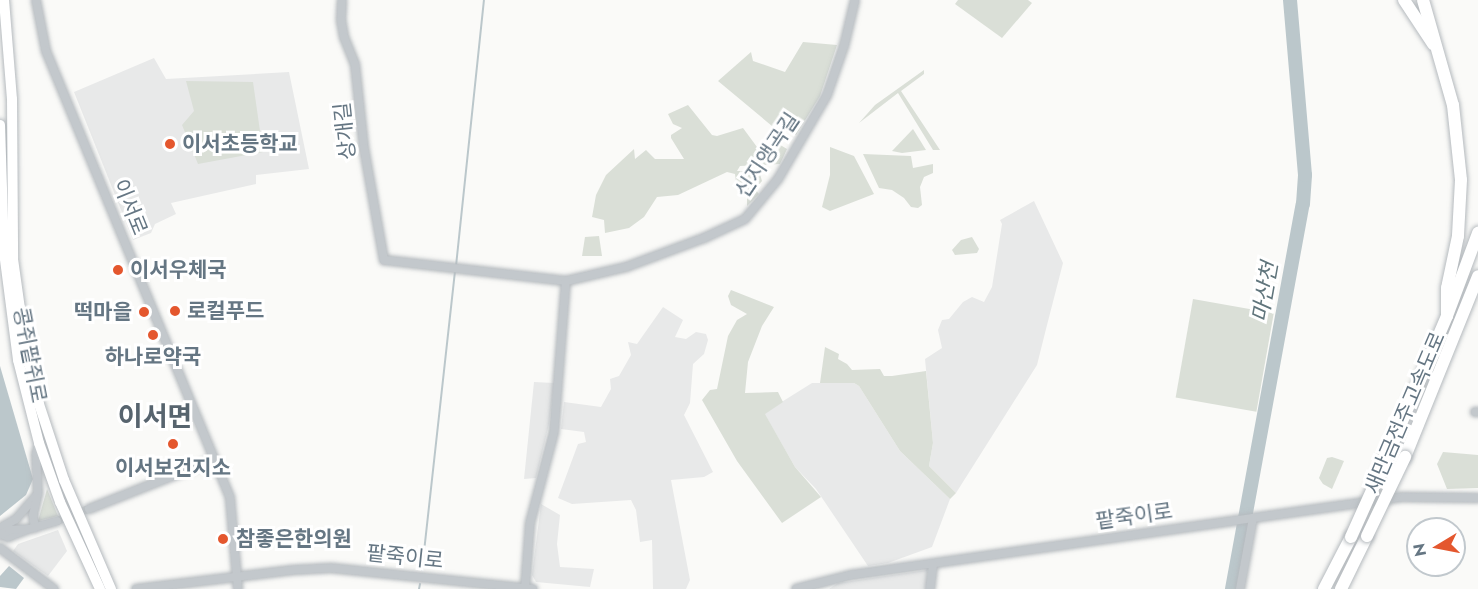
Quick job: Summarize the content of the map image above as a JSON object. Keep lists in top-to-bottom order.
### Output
{
  "streets": {
    "highway": ["새만금전주고속도로"],
    "main road": ["콩쥐팥쥐로"],
    "street": [
      "상개길",
      "신지앵곡길",
      "이서로",
      "팥죽이로"
    ]
  },
  "crossings": [
    ["상개길", "신지앵곡길"],
    ["이서로", "팥죽이로"]
  ],
  "districts": ["이서면"],
  "water": ["마산천"],
  "places": [
    "이서초등학교",
    "이서우체국",
    "로컬푸드",
    "떡마을",
    "하나로약국",
    "이서보건지소",
    "참좋은한의원"
  ],
  "north": "left"
}
